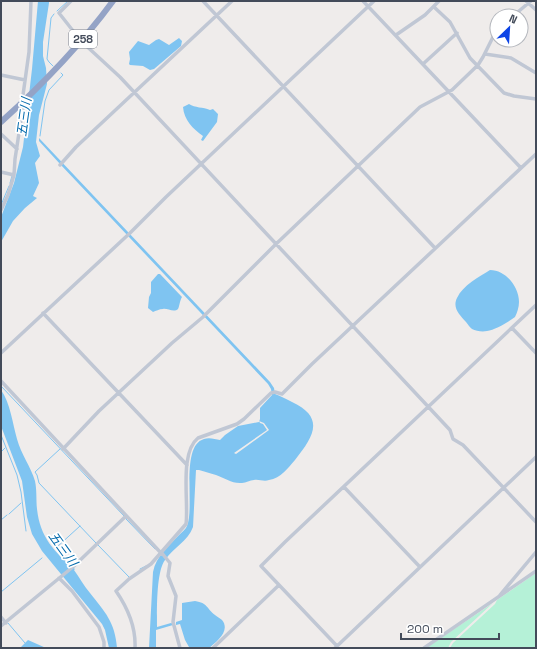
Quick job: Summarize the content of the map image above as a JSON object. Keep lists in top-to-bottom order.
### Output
{
  "streets": {
    "highway": ["258"]
  },
  "water": ["五三川"],
  "scale_bar": "200 m",
  "north": "top right"
}
